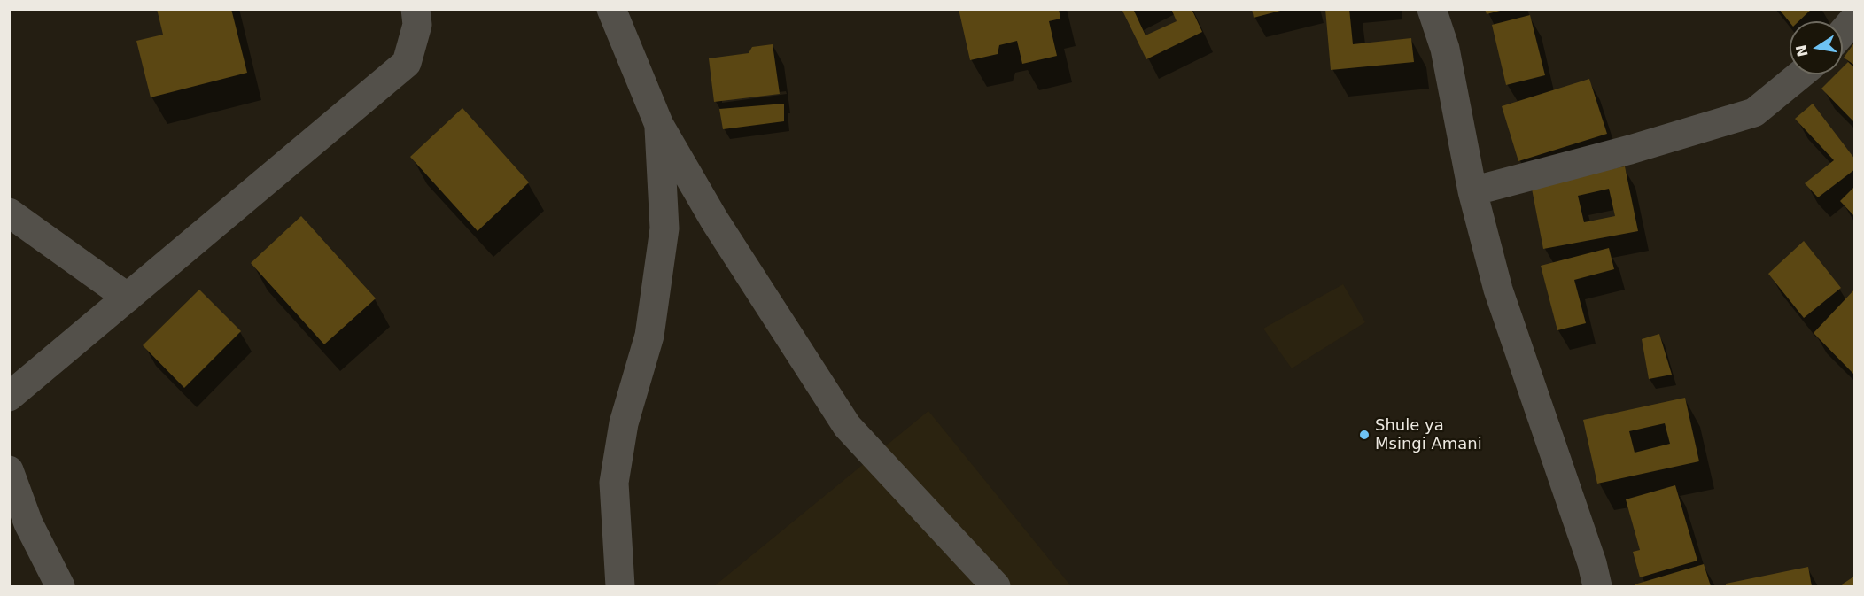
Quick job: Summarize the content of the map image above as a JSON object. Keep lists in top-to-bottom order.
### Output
{
  "places": ["Shule ya Msingi Amani"],
  "north": "left"
}
